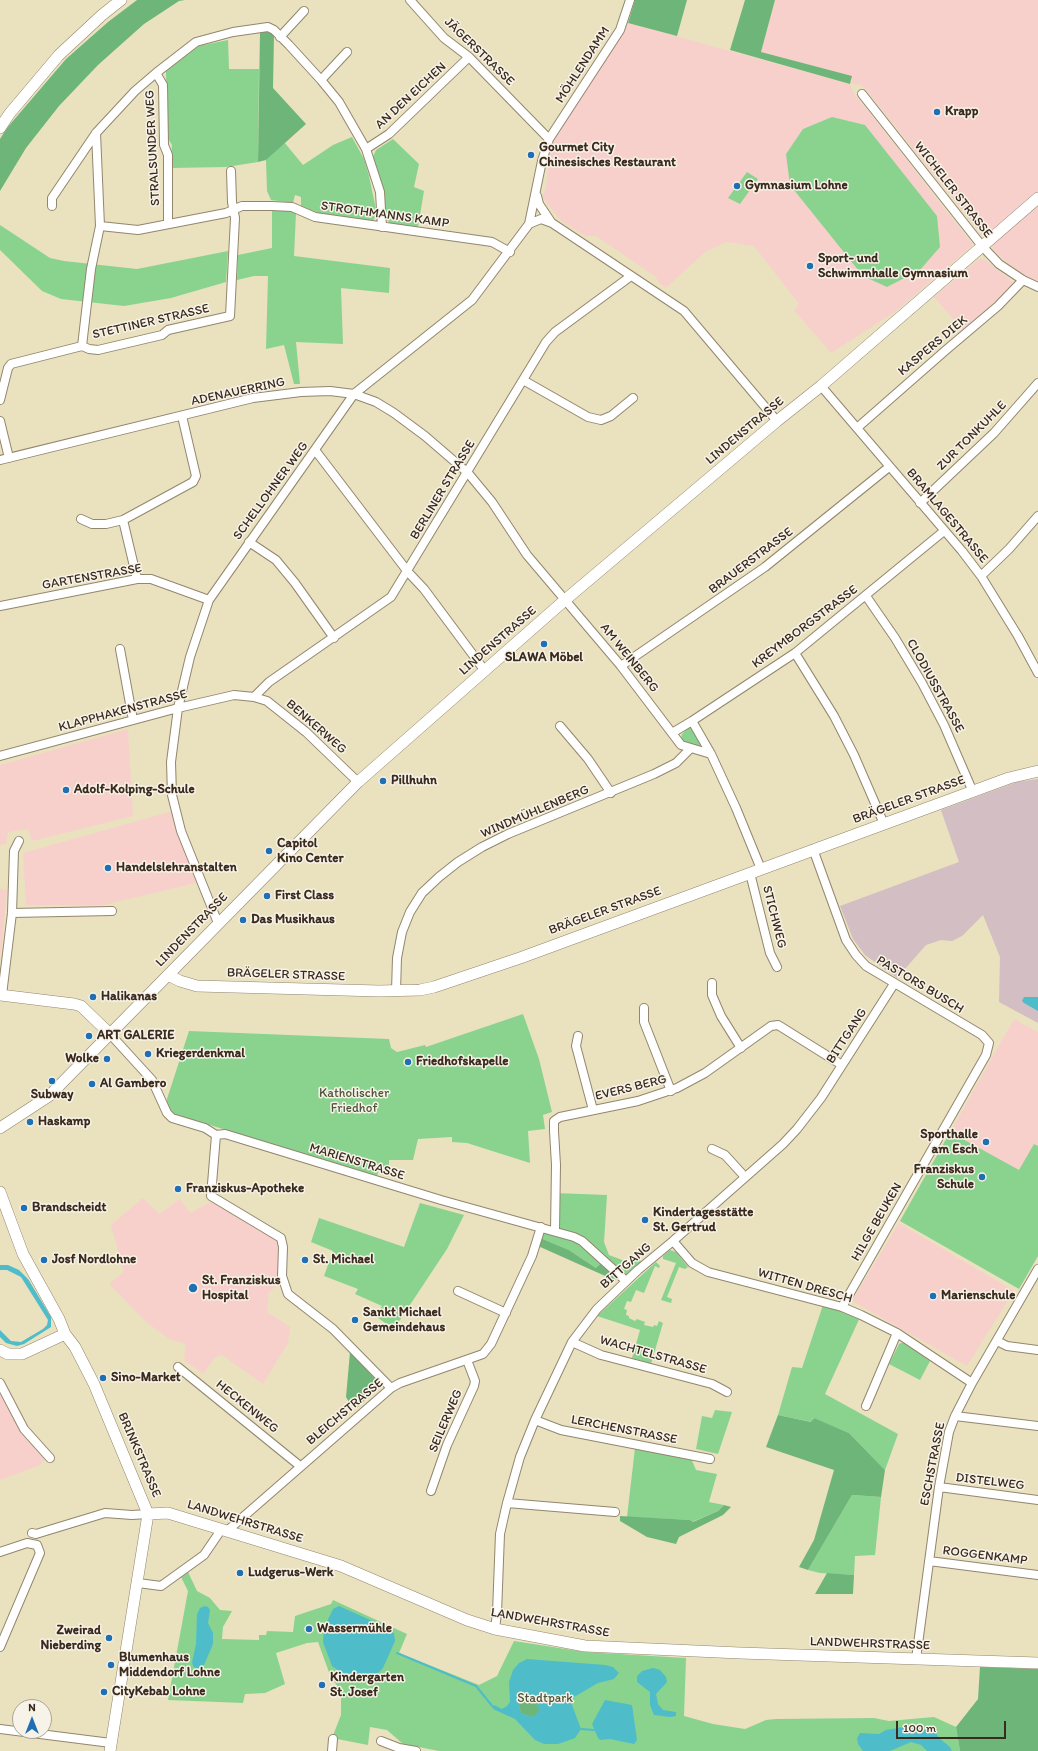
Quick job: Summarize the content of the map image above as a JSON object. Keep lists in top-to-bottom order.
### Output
{
  "streets": {
    "street": [
      "JÄGERSTRASSE",
      "MÖHLENDAMM",
      "AN DEN EICHEN",
      "STRALSUNDER WEG",
      "WICHELER STRASSE",
      "STROTHMANNS KAMP",
      "STETTINER STRASSE",
      "KASPERS DIEK",
      "ADENAUERRING",
      "LINDENSTRASSE",
      "ZUR TONKUHLE",
      "BERLINER STRASSE",
      "SCHELLOHNER WEG",
      "BRAMLAGESTRASSE",
      "BRAUERSTRASSE",
      "GARTENSTRASSE",
      "KREYMBORGSTRASSE",
      "AM WEINBERG",
      "CLODIUSSTRASSE",
      "KLAPPHAKENSTRASSE",
      "BENKERWEG",
      "BRÄGELER STRASSE",
      "WINDMÜHLENBERG",
      "STICHWEG",
      "PASTORS BUSCH",
      "BITTGANG",
      "EVERS BERG",
      "MARIENSTRASSE",
      "HILGE BEUKEN",
      "WITTEN DRESCH",
      "WACHTELSTRASSE",
      "HECKENWEG",
      "BLEICHSTRASSE",
      "SEILERWEG",
      "LERCHENSTRASSE",
      "BRINKSTRASSE",
      "ESCHSTRASSE",
      "DISTELWEG",
      "LANDWEHRSTRASSE",
      "ROGGENKAMP"
    ]
  },
  "crossings": [
    ["JÄGERSTRASSE", "MÖHLENDAMM"],
    ["JÄGERSTRASSE", "AN DEN EICHEN"],
    ["JÄGERSTRASSE", "SCHELLOHNER WEG"],
    ["MÖHLENDAMM", "SCHELLOHNER WEG"],
    ["STRALSUNDER WEG", "STROTHMANNS KAMP"],
    ["WICHELER STRASSE", "KASPERS DIEK"],
    ["WICHELER STRASSE", "LINDENSTRASSE"],
    ["STROTHMANNS KAMP", "STETTINER STRASSE"],
    ["STROTHMANNS KAMP", "SCHELLOHNER WEG"],
    ["KASPERS DIEK", "BRAMLAGESTRASSE"],
    ["ADENAUERRING", "LINDENSTRASSE"],
    ["ADENAUERRING", "BERLINER STRASSE"],
    ["ADENAUERRING", "SCHELLOHNER WEG"],
    ["ADENAUERRING", "AM WEINBERG"],
    ["LINDENSTRASSE", "SCHELLOHNER WEG"],
    ["LINDENSTRASSE", "BRAMLAGESTRASSE"],
    ["LINDENSTRASSE", "AM WEINBERG"],
    ["LINDENSTRASSE", "BENKERWEG"],
    ["LINDENSTRASSE", "BRÄGELER STRASSE"],
    ["LINDENSTRASSE", "MARIENSTRASSE"],
    ["ZUR TONKUHLE", "BRAMLAGESTRASSE"],
    ["BERLINER STRASSE", "KLAPPHAKENSTRASSE"],
    ["BERLINER STRASSE", "BENKERWEG"],
    ["SCHELLOHNER WEG", "GARTENSTRASSE"],
    ["SCHELLOHNER WEG", "KLAPPHAKENSTRASSE"],
    ["BRAMLAGESTRASSE", "BRAUERSTRASSE"],
    ["BRAMLAGESTRASSE", "KREYMBORGSTRASSE"],
    ["BRAUERSTRASSE", "AM WEINBERG"],
    ["KREYMBORGSTRASSE", "AM WEINBERG"],
    ["KREYMBORGSTRASSE", "CLODIUSSTRASSE"],
    ["KREYMBORGSTRASSE", "STICHWEG"],
    ["AM WEINBERG", "WINDMÜHLENBERG"],
    ["CLODIUSSTRASSE", "BRÄGELER STRASSE"],
    ["KLAPPHAKENSTRASSE", "BENKERWEG"],
    ["BRÄGELER STRASSE", "WINDMÜHLENBERG"],
    ["BRÄGELER STRASSE", "STICHWEG"],
    ["BRÄGELER STRASSE", "PASTORS BUSCH"],
    ["PASTORS BUSCH", "BITTGANG"],
    ["PASTORS BUSCH", "HILGE BEUKEN"],
    ["BITTGANG", "EVERS BERG"],
    ["BITTGANG", "MARIENSTRASSE"],
    ["BITTGANG", "WITTEN DRESCH"],
    ["BITTGANG", "WACHTELSTRASSE"],
    ["BITTGANG", "LERCHENSTRASSE"],
    ["BITTGANG", "LANDWEHRSTRASSE"],
    ["EVERS BERG", "MARIENSTRASSE"],
    ["MARIENSTRASSE", "BLEICHSTRASSE"],
    ["HILGE BEUKEN", "WITTEN DRESCH"],
    ["WITTEN DRESCH", "ESCHSTRASSE"],
    ["HECKENWEG", "BLEICHSTRASSE"],
    ["BLEICHSTRASSE", "SEILERWEG"],
    ["BLEICHSTRASSE", "BRINKSTRASSE"],
    ["BLEICHSTRASSE", "LANDWEHRSTRASSE"],
    ["BRINKSTRASSE", "LANDWEHRSTRASSE"],
    ["ESCHSTRASSE", "DISTELWEG"],
    ["ESCHSTRASSE", "LANDWEHRSTRASSE"],
    ["ESCHSTRASSE", "ROGGENKAMP"]
  ],
  "parks": ["Katholischer Friedhof", "Stadtpark"],
  "places": [
    "Krapp",
    "Gourmet City Chinesisches Restaurant",
    "Gymnasium Lohne",
    "Sport- und Schwimmhalle Gymnasium",
    "SLAWA Möbel",
    "Pillhuhn",
    "Adolf-Kolping-Schule",
    "Capitol Kino Center",
    "Handelslehranstalten",
    "First Class",
    "Das Musikhaus",
    "Halikanas",
    "ART GALERIE",
    "Kriegerdenkmal",
    "Wolke",
    "Friedhofskapelle",
    "Subway",
    "Al Gambero",
    "Haskamp",
    "Sporthalle am Esch",
    "Franziskus Schule",
    "Franziskus-Apotheke",
    "Brandscheidt",
    "Kindertagesstätte St. Gertrud",
    "Josf Nordlohne",
    "St. Michael",
    "St. Franziskus Hospital",
    "Marienschule",
    "Sankt Michael Gemeindehaus",
    "Sino-Market",
    "Ludgerus-Werk",
    "Wassermühle",
    "Zweirad Nieberding",
    "Blumenhaus Middendorf Lohne",
    "Kindergarten St. Josef",
    "CityKebab Lohne"
  ],
  "scale_bar": "100 m",
  "north": "top"
}
